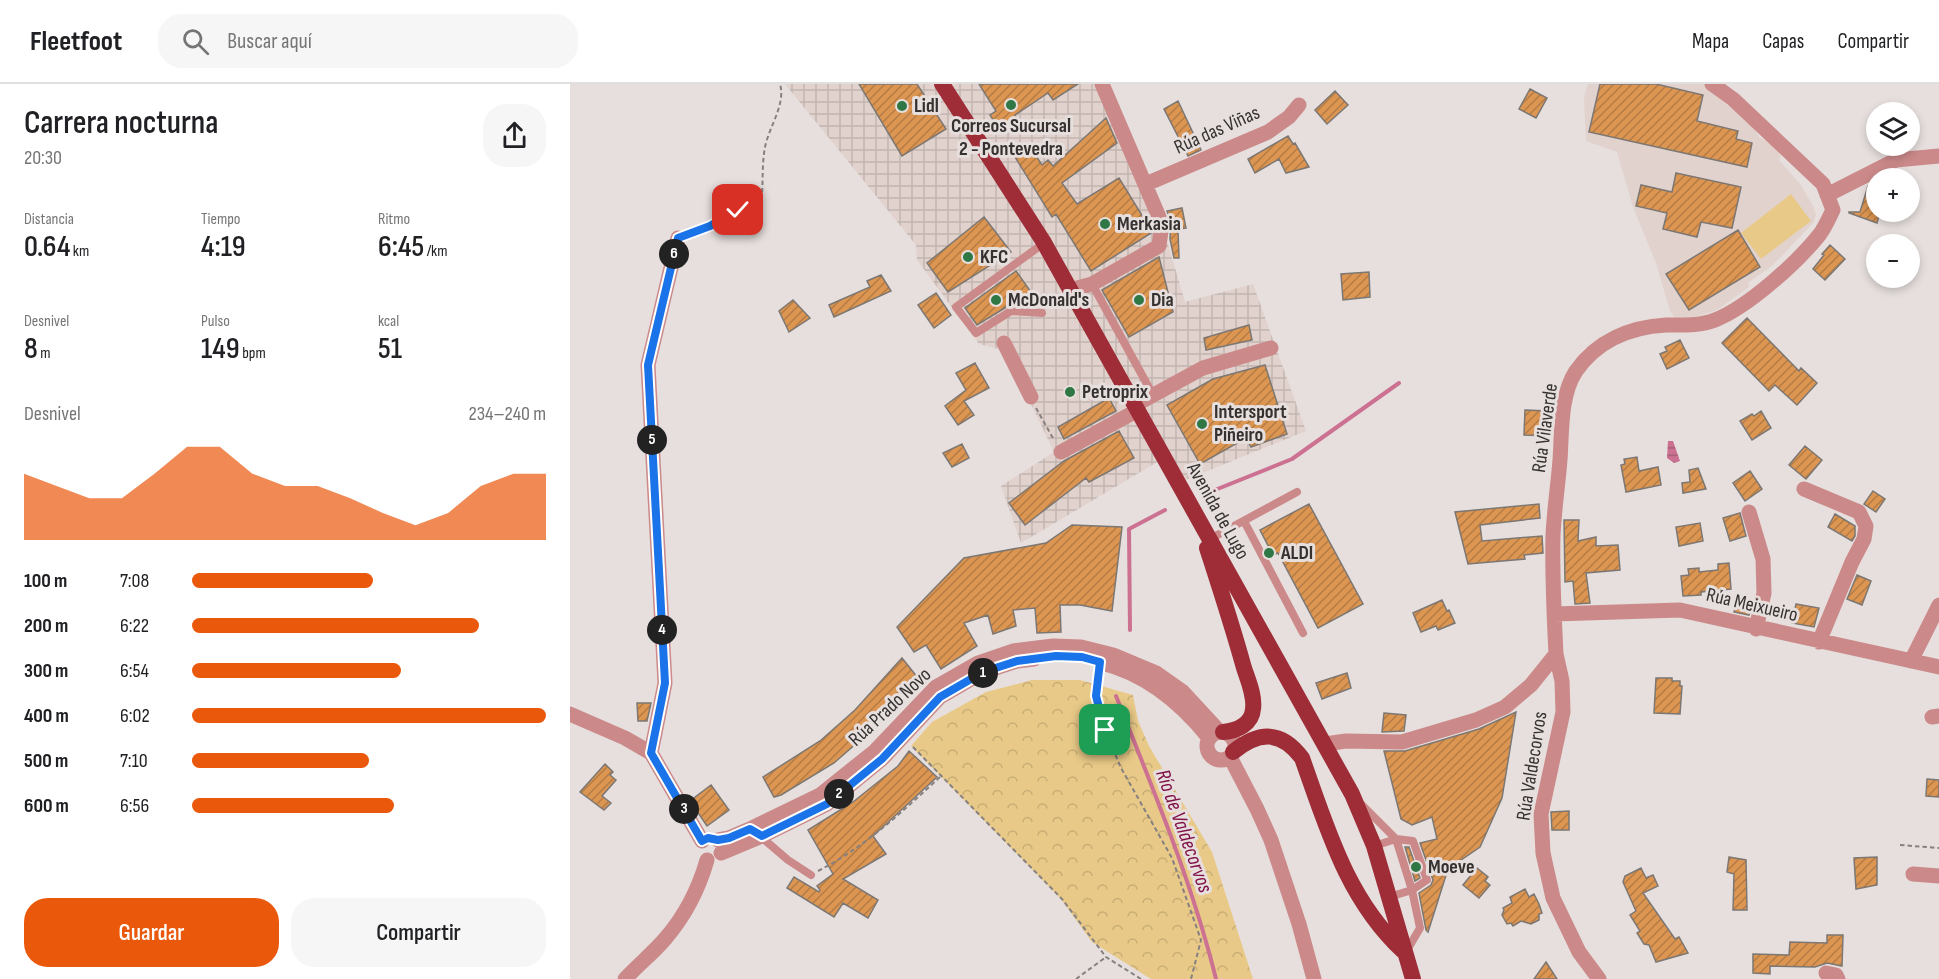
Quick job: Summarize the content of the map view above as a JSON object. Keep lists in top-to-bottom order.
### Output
{
  "streets": {
    "highway": ["Avenida de Lugo"],
    "street": [
      "Rúa das Viñas",
      "Rúa Vilaverde",
      "Rúa Meixueiro",
      "Rúa Prado Novo",
      "Rúa Valdecorvos"
    ]
  },
  "crossings": [
    ["Rúa Vilaverde", "Rúa Meixueiro"],
    ["Rúa Vilaverde", "Rúa Valdecorvos"]
  ],
  "water": ["Río de Valdecorvos"],
  "places": [
    "Correos Sucursal 2 - Pontevedra",
    "Lidl",
    "Merkasia",
    "KFC",
    "McDonald's",
    "Dia",
    "Petroprix",
    "Intersport Piñeiro",
    "ALDI",
    "Moeve"
  ],
  "page": {
    "header": "Fleetfoot",
    "search": "Buscar aquí",
    "nav": ["Mapa", "Capas", "Compartir"],
    "heading": ["Carrera nocturna", "20:30"],
    "map_buttons": ["+", "−"],
    "stats": [
      ["Distancia", "0.64 km"],
      ["Tiempo", "4:19"],
      ["Ritmo", "6:45 /km"],
      ["Desnivel", "8 m"],
      ["Pulso", "149 bpm"],
      ["kcal", "51"]
    ],
    "pins": [
      "6",
      "5",
      "4",
      "1",
      "2",
      "3"
    ],
    "chart": ["Desnivel", "234–240 m"],
    "list": [
      {
        "name": "100 m",
        "note": "7:08"
      },
      {
        "name": "200 m",
        "note": "6:22"
      },
      {
        "name": "300 m",
        "note": "6:54"
      },
      {
        "name": "400 m",
        "note": "6:02"
      },
      {
        "name": "500 m",
        "note": "7:10"
      },
      {
        "name": "600 m",
        "note": "6:56"
      }
    ],
    "buttons": ["Guardar", "Compartir"]
  }
}
